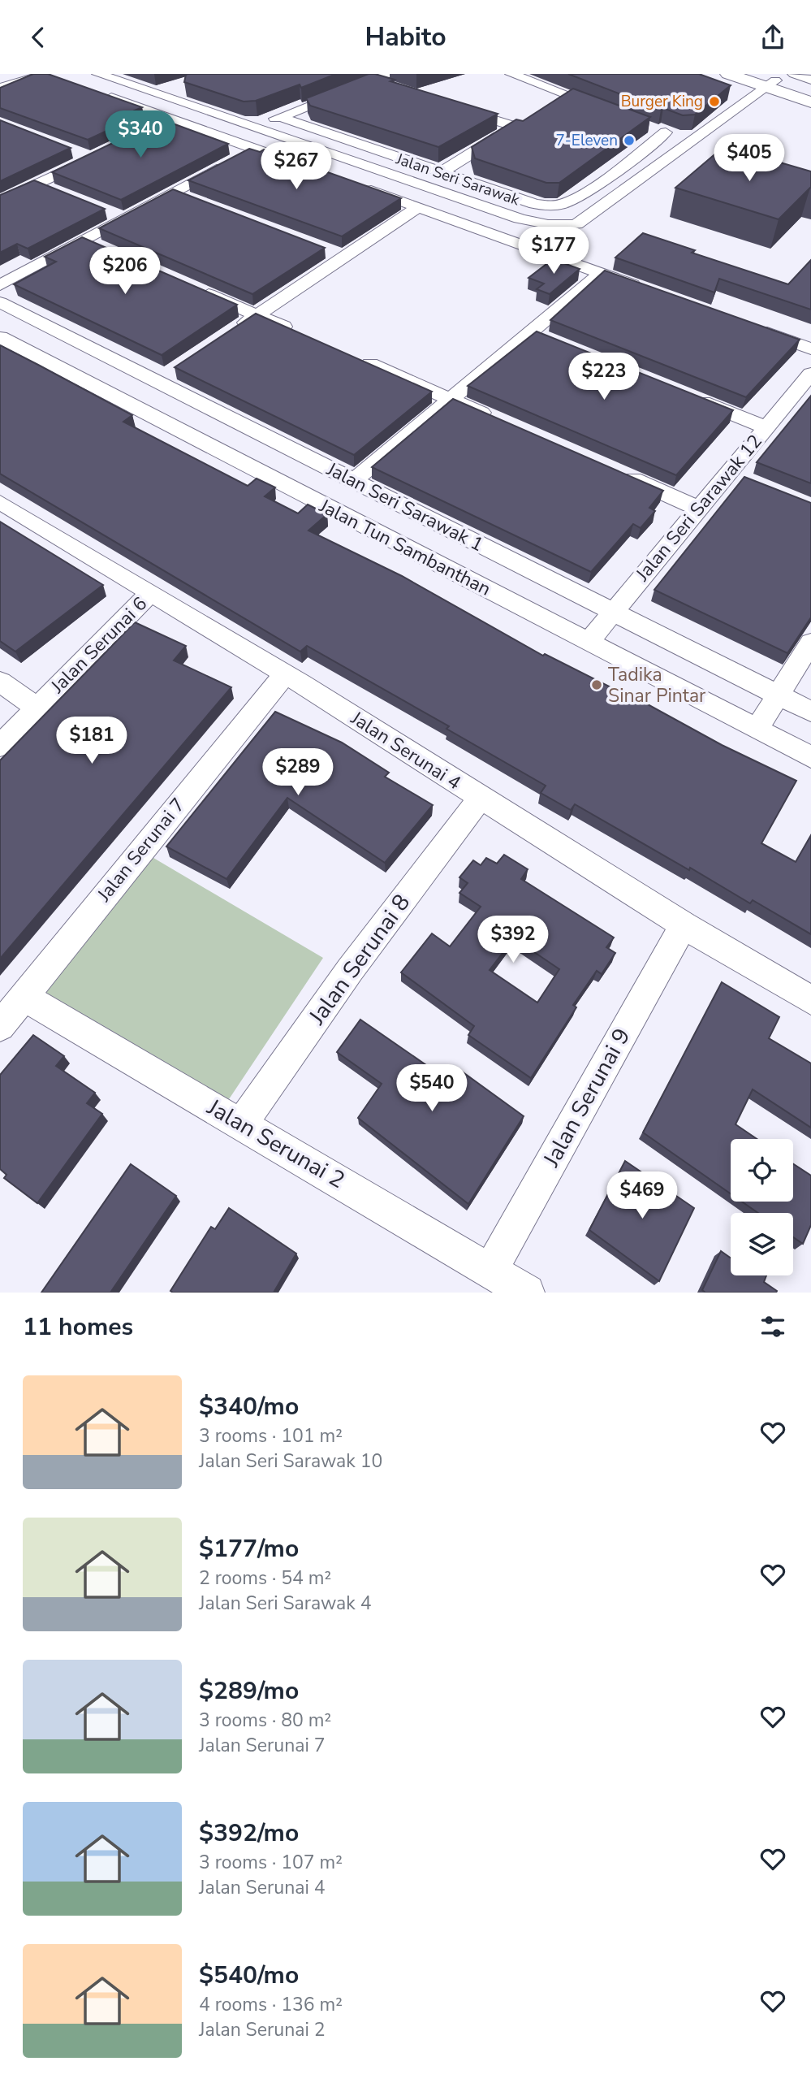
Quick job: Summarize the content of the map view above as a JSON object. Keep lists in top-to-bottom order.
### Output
{
  "streets": {
    "street": [
      "Jalan Seri Sarawak",
      "Jalan Seri Sarawak 1",
      "Jalan Seri Sarawak 12",
      "Jalan Tun Sambanthan",
      "Jalan Serunai 6",
      "Jalan Serunai 4",
      "Jalan Serunai 7",
      "Jalan Serunai 8",
      "Jalan Serunai 9",
      "Jalan Serunai 2"
    ]
  },
  "crossings": [
    ["Jalan Seri Sarawak 1", "Jalan Seri Sarawak 12"],
    ["Jalan Seri Sarawak 12", "Jalan Tun Sambanthan"],
    ["Jalan Serunai 6", "Jalan Serunai 4"],
    ["Jalan Serunai 4", "Jalan Serunai 7"],
    ["Jalan Serunai 4", "Jalan Serunai 8"],
    ["Jalan Serunai 4", "Jalan Serunai 9"],
    ["Jalan Serunai 7", "Jalan Serunai 2"],
    ["Jalan Serunai 8", "Jalan Serunai 2"],
    ["Jalan Serunai 9", "Jalan Serunai 2"]
  ],
  "places": ["Burger King", "7-Eleven", "Tadika Sinar Pintar"],
  "page": {
    "header": "Habito",
    "price": [
      "$340",
      "$405",
      "$267",
      "$177",
      "$206",
      "$223",
      "$181",
      "$289",
      "$392",
      "$540",
      "$469"
    ],
    "heading": "11 homes",
    "list": [
      {
        "name": "$340/mo",
        "note": "3 rooms · 101 m² · Jalan Seri Sarawak 10"
      },
      {
        "name": "$177/mo",
        "note": "2 rooms · 54 m² · Jalan Seri Sarawak 4"
      },
      {
        "name": "$289/mo",
        "note": "3 rooms · 80 m² · Jalan Serunai 7"
      },
      {
        "name": "$392/mo",
        "note": "3 rooms · 107 m² · Jalan Serunai 4"
      },
      {
        "name": "$540/mo",
        "note": "4 rooms · 136 m² · Jalan Serunai 2"
      }
    ]
  }
}
